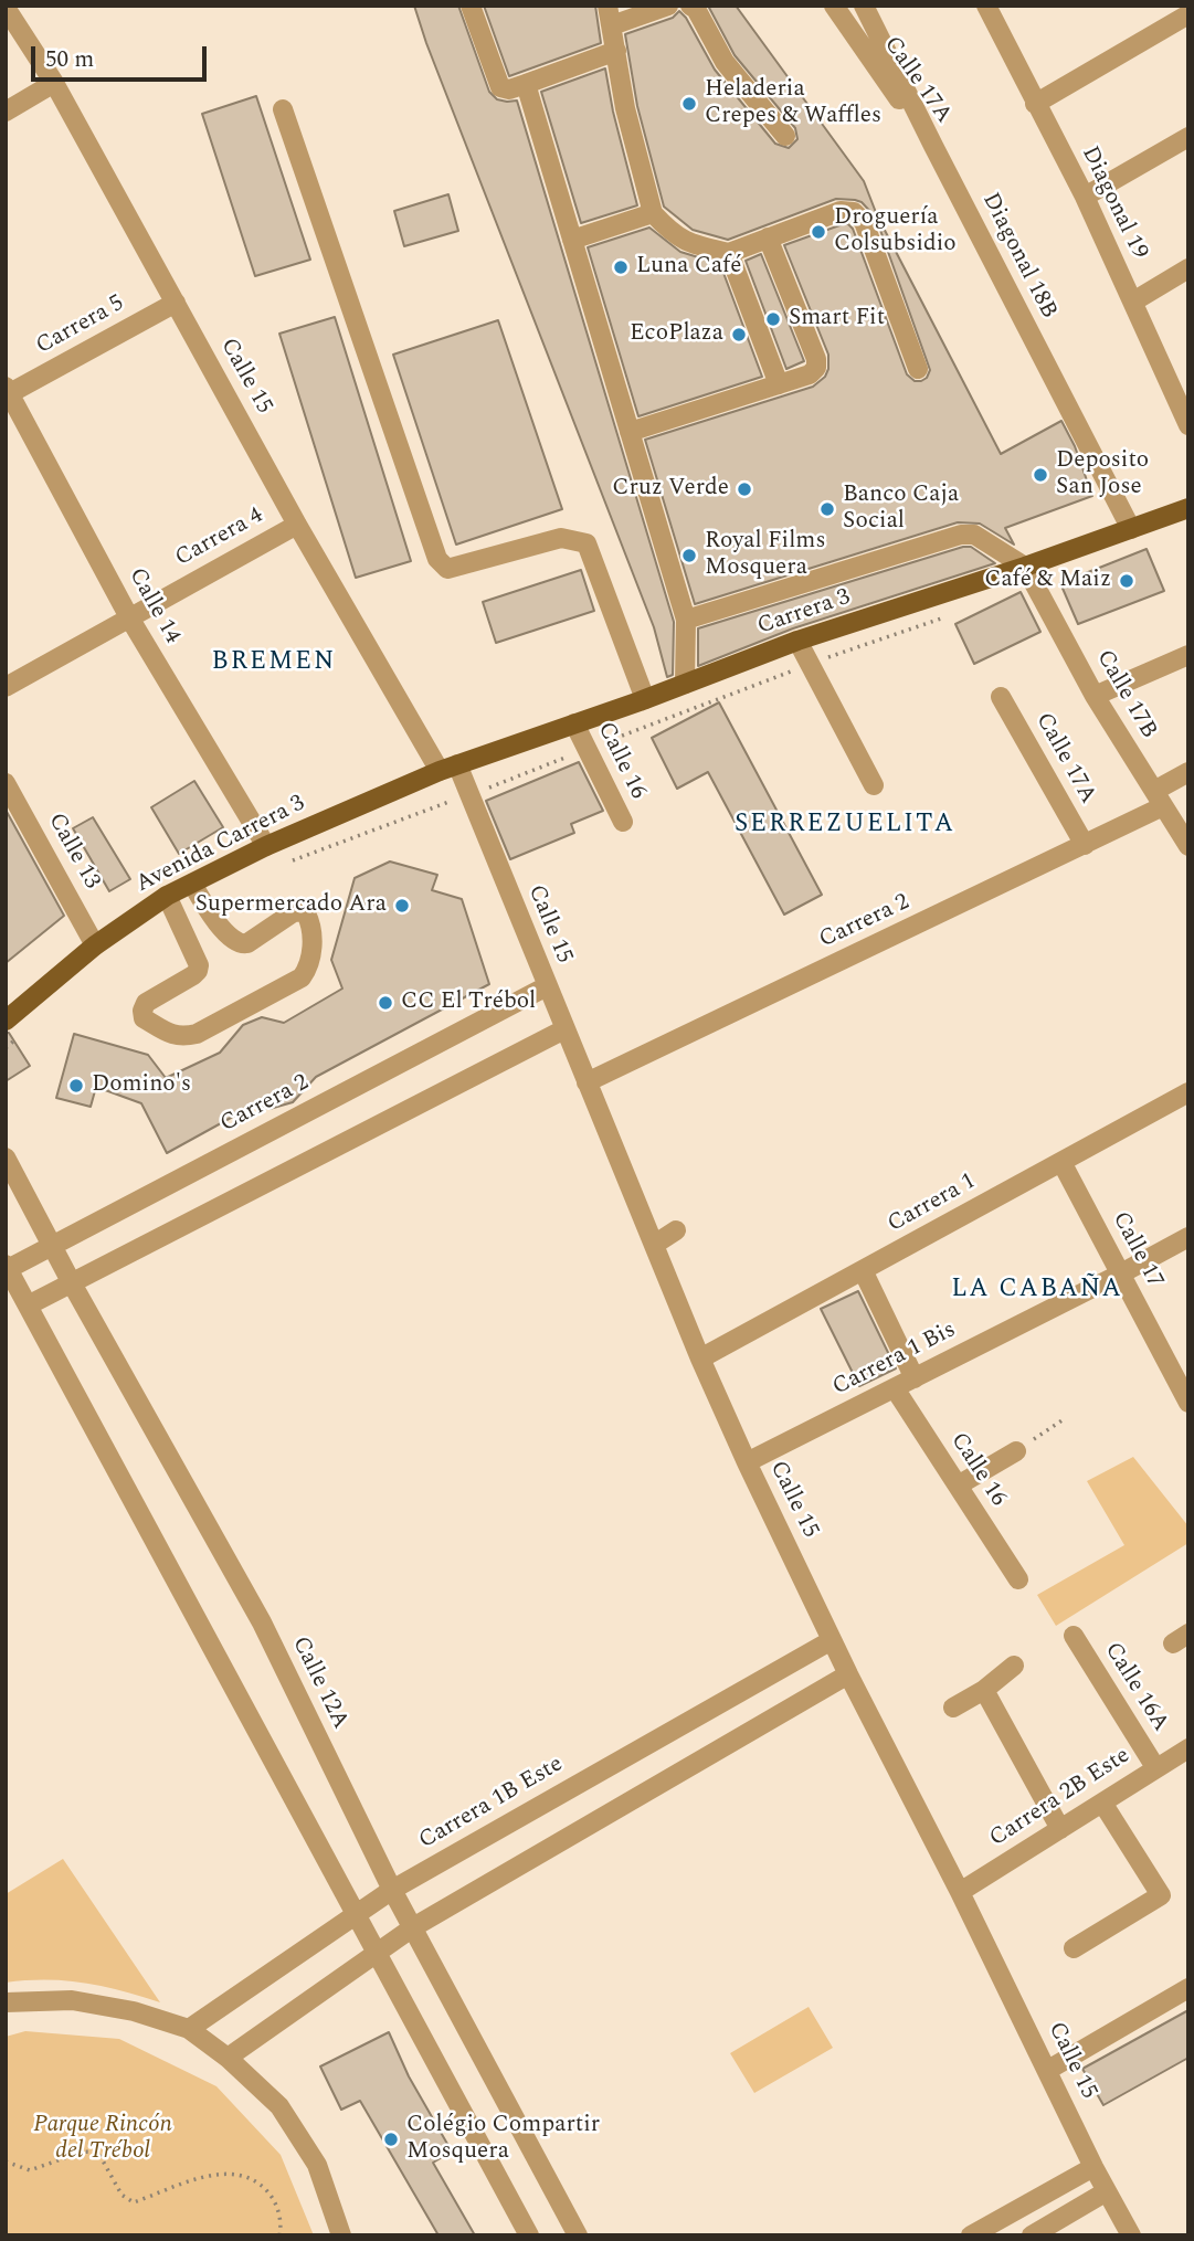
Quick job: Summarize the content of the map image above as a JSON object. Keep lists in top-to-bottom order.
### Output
{
  "streets": {
    "main road": ["Carrera 3", "Avenida Carrera 3"],
    "street": [
      "Calle 17A",
      "Diagonal 19",
      "Diagonal 18B",
      "Carrera 5",
      "Calle 15",
      "Carrera 4",
      "Calle 14",
      "Calle 17B",
      "Calle 16",
      "Calle 13",
      "Carrera 2",
      "Carrera 1",
      "Calle 17",
      "Carrera 1 Bis",
      "Calle 12A",
      "Calle 16A",
      "Carrera 2B Este",
      "Carrera 1B Este"
    ]
  },
  "crossings": [
    ["Calle 17A", "Diagonal 18B"],
    ["Calle 17A", "Carrera 2"],
    ["Diagonal 18B", "Carrera 3"],
    ["Carrera 5", "Calle 15"],
    ["Carrera 5", "Calle 14"],
    ["Calle 15", "Carrera 4"],
    ["Calle 15", "Carrera 3"],
    ["Calle 15", "Avenida Carrera 3"],
    ["Calle 15", "Carrera 2"],
    ["Calle 15", "Carrera 1"],
    ["Calle 15", "Carrera 1 Bis"],
    ["Calle 15", "Carrera 2B Este"],
    ["Calle 15", "Carrera 1B Este"],
    ["Carrera 4", "Calle 14"],
    ["Calle 14", "Avenida Carrera 3"],
    ["Carrera 3", "Calle 17B"],
    ["Carrera 3", "Calle 16"],
    ["Carrera 3", "Avenida Carrera 3"],
    ["Calle 17B", "Carrera 2"],
    ["Calle 16", "Carrera 1 Bis"],
    ["Avenida Carrera 3", "Calle 13"],
    ["Carrera 2", "Calle 12A"],
    ["Carrera 1", "Calle 17"],
    ["Calle 17", "Carrera 1 Bis"],
    ["Calle 12A", "Carrera 1B Este"],
    ["Calle 16A", "Carrera 2B Este"]
  ],
  "districts": ["BREMEN", "SERREZUELITA", "LA CABAÑA"],
  "parks": ["Parque Rincón del Trébol"],
  "places": [
    "Heladeria Crepes & Waffles",
    "Droguería Colsubsidio",
    "Luna Café",
    "Smart Fit",
    "EcoPlaza",
    "Deposito San Jose",
    "Cruz Verde",
    "Banco Caja Social",
    "Royal Films Mosquera",
    "Café & Maiz",
    "Supermercado Ara",
    "CC El Trébol",
    "Domino's",
    "Colégio Compartir Mosquera"
  ],
  "scale_bar": "50 m"
}
